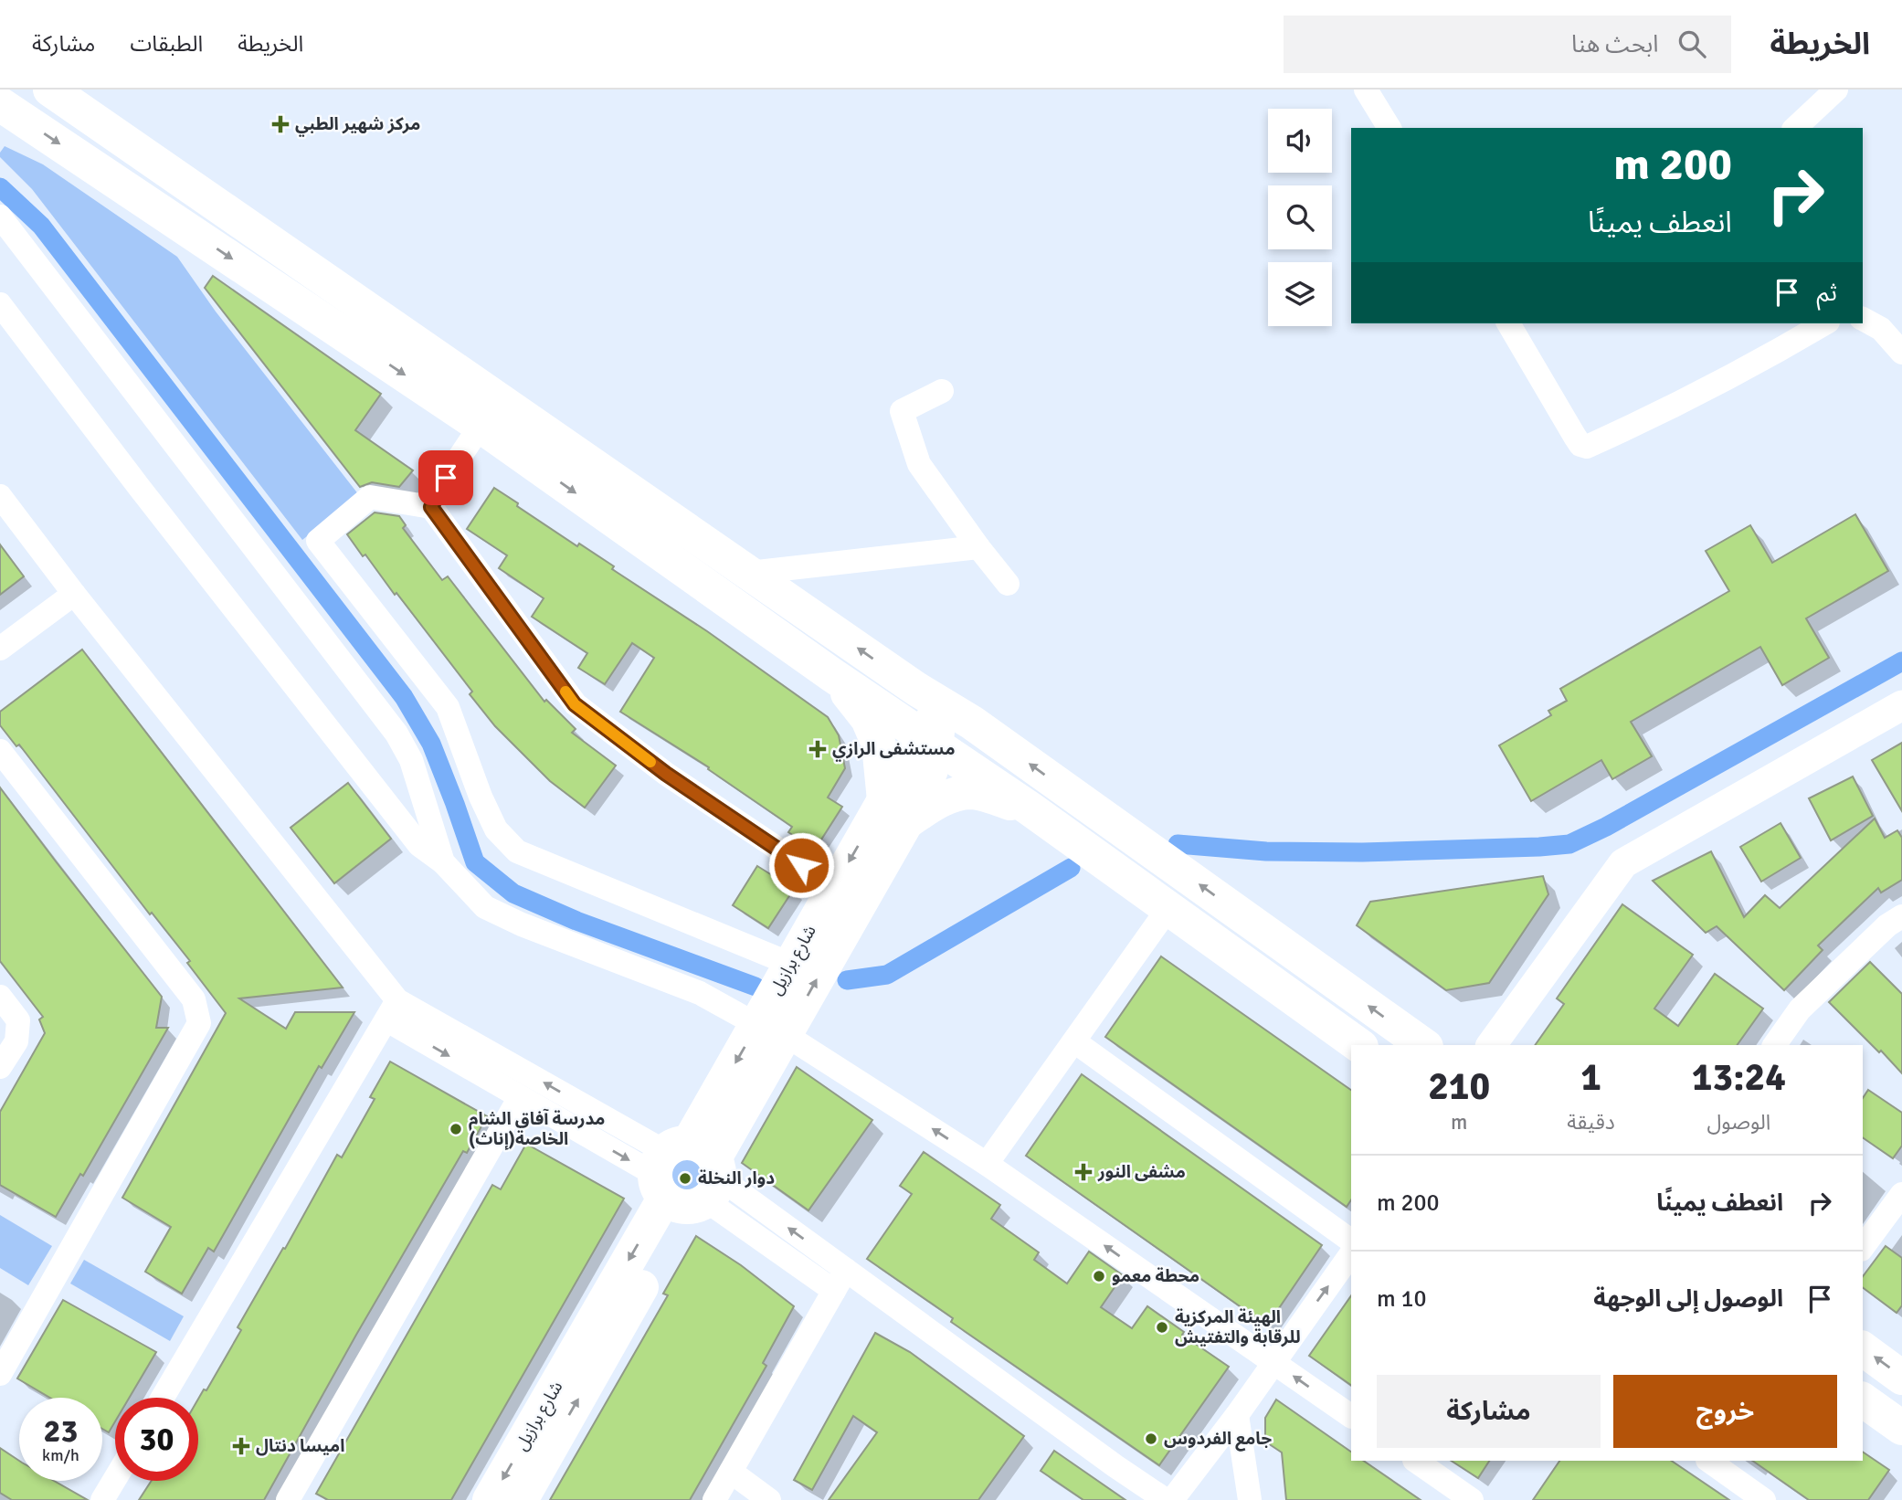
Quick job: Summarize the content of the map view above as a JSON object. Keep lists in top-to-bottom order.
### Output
{
  "streets": {
    "highway": ["شارع برازيل"]
  },
  "places": {
    "health": [
      "مركز شهير الطبي",
      "مستشفى الرازي",
      "مشفى النور",
      "اميسا دنتال"
    ],
    "other": [
      "مدرسة آفاق الشام الخاصة(إناث)",
      "دوار النخلة",
      "محطة معمو",
      "الهيئة المركزية للرقابة والتفتيش",
      "جامع الفردوس"
    ]
  },
  "page": {
    "header": "الخريطة",
    "search": "ابحث هنا",
    "nav": ["الخريطة", "الطبقات", "مشاركة"],
    "turn": ["200 m", "انعطف يمينًا"],
    "then": "ثم",
    "eta": [
      "13:24",
      "الوصول",
      "1",
      "دقيقة",
      "210",
      "m"
    ],
    "list": [
      {
        "name": "انعطف يمينًا",
        "value": "200 m"
      },
      {
        "name": "الوصول إلى الوجهة",
        "value": "10 m"
      }
    ],
    "buttons": ["خروج", "مشاركة"],
    "speed": "23 km/h",
    "limit": "30"
  }
}
